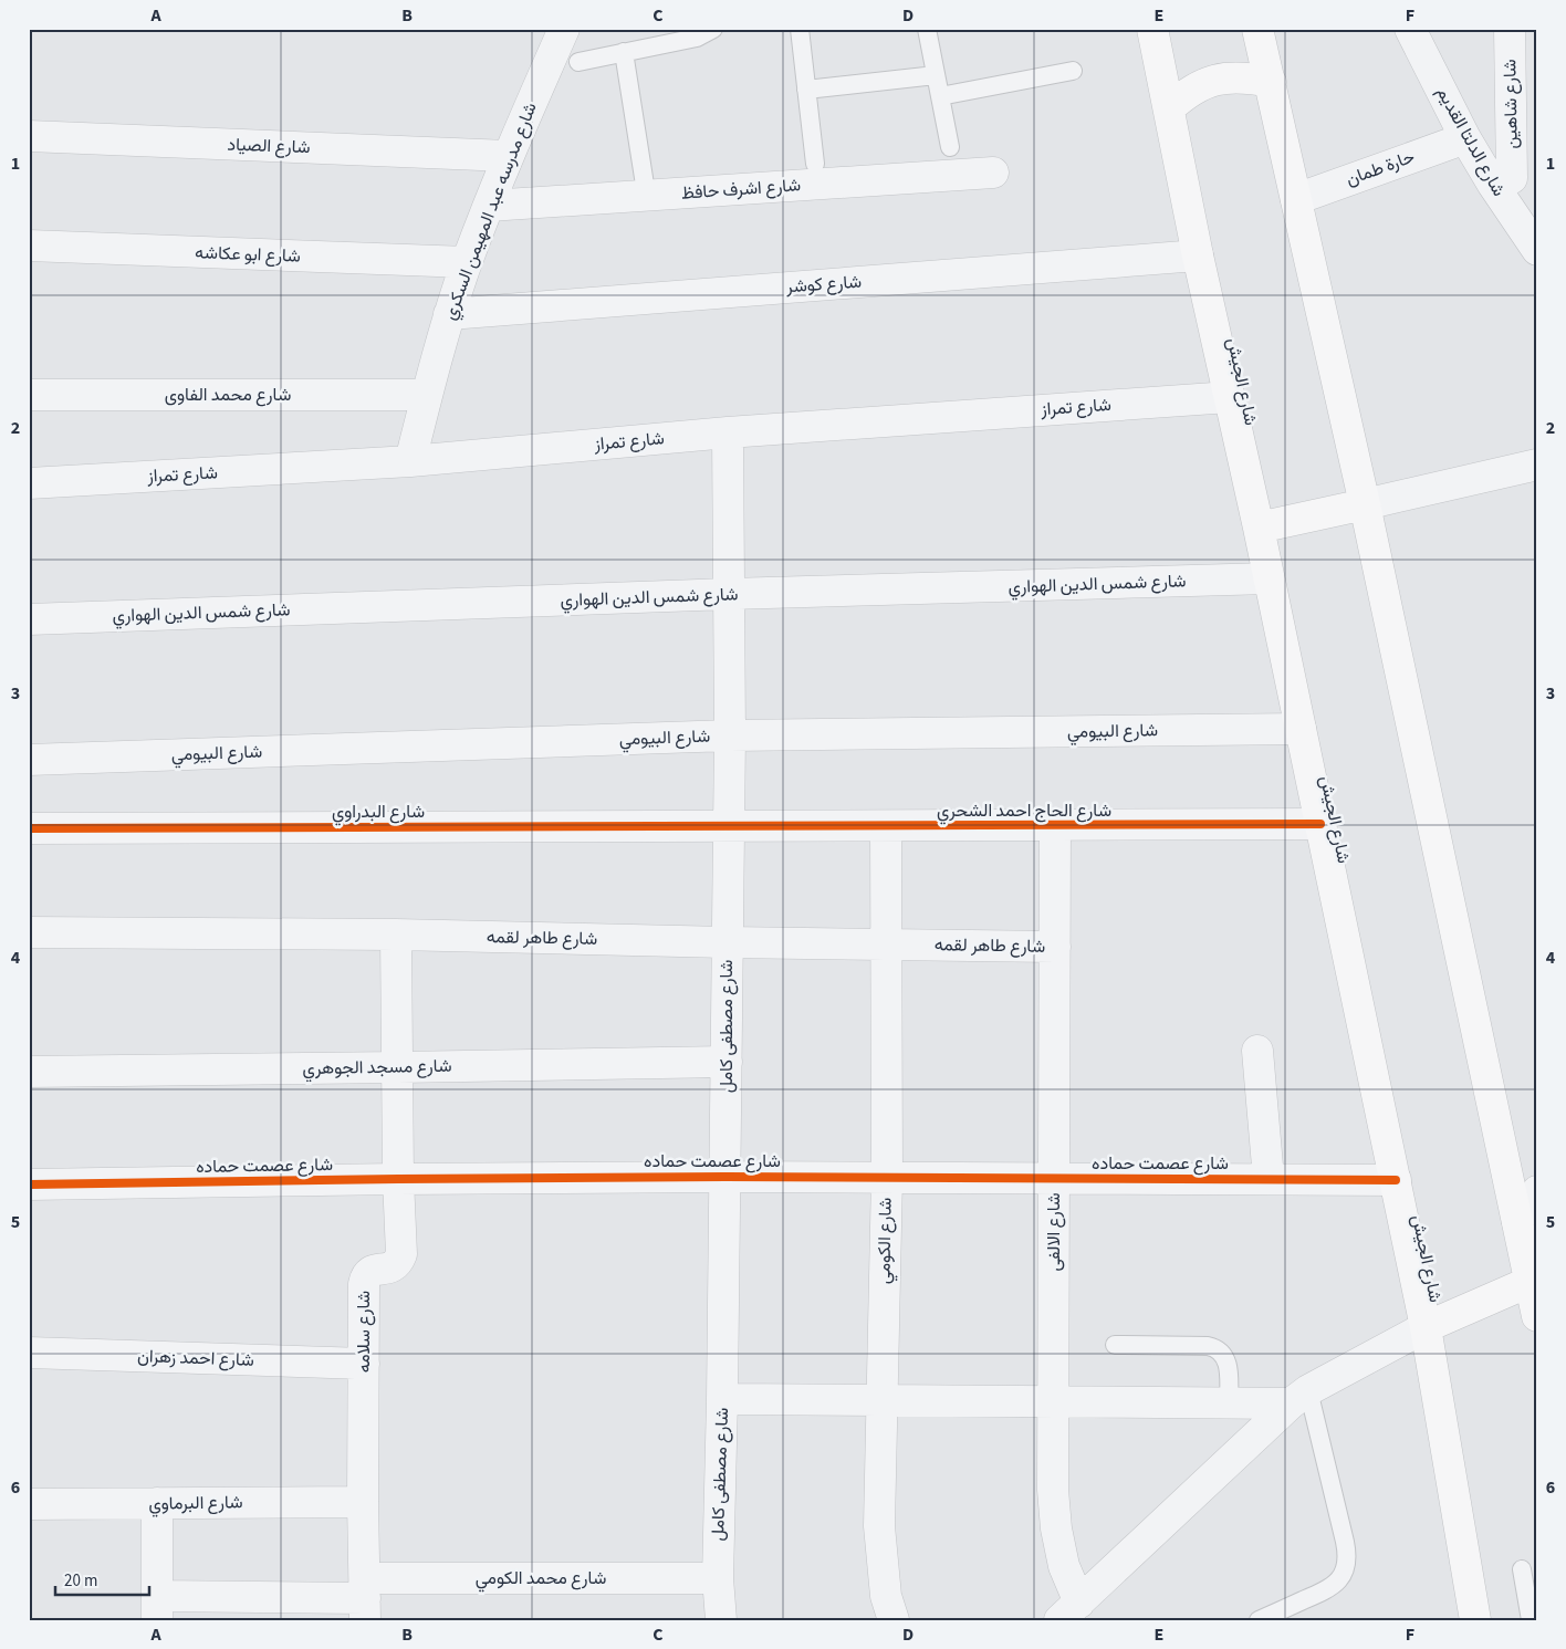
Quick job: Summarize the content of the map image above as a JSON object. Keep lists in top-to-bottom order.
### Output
{
  "streets": {
    "main road": ["شارع الجيش"],
    "street": [
      "شارع شاهين",
      "شارع الدلتا القديم",
      "شارع الصياد",
      "حارة طمان",
      "شارع اشرف حافظ",
      "شارع مدرسه عبد المهيمن السكري",
      "شارع ابو عكاشه",
      "شارع كوشر",
      "شارع محمد الفاوى",
      "شارع تمراز",
      "شارع شمس الدين الهواري",
      "شارع البيومي",
      "شارع الحاج احمد الشحري",
      "شارع البدراوي",
      "شارع طاهر لقمه",
      "شارع مصطفى كامل",
      "شارع مسجد الجوهري",
      "شارع عصمت حماده",
      "شارع الالفى",
      "شارع الكومي",
      "شارع سلامه",
      "شارع احمد زهران",
      "شارع البرماوي",
      "شارع محمد الكومي"
    ]
  },
  "crossings": [
    ["شارع شاهين", "شارع الدلتا القديم"],
    ["شارع الدلتا القديم", "حارة طمان"],
    ["شارع الصياد", "شارع مدرسه عبد المهيمن السكري"],
    ["شارع اشرف حافظ", "شارع مدرسه عبد المهيمن السكري"],
    ["شارع مدرسه عبد المهيمن السكري", "شارع ابو عكاشه"],
    ["شارع مدرسه عبد المهيمن السكري", "شارع كوشر"],
    ["شارع مدرسه عبد المهيمن السكري", "شارع محمد الفاوى"],
    ["شارع مدرسه عبد المهيمن السكري", "شارع تمراز"],
    ["شارع كوشر", "شارع الجيش"],
    ["شارع الجيش", "شارع تمراز"],
    ["شارع الجيش", "شارع شمس الدين الهواري"],
    ["شارع الجيش", "شارع البيومي"],
    ["شارع الجيش", "شارع الحاج احمد الشحري"],
    ["شارع الجيش", "شارع عصمت حماده"],
    ["شارع تمراز", "شارع مصطفى كامل"],
    ["شارع شمس الدين الهواري", "شارع مصطفى كامل"],
    ["شارع البيومي", "شارع مصطفى كامل"],
    ["شارع الحاج احمد الشحري", "شارع البدراوي"],
    ["شارع الحاج احمد الشحري", "شارع مصطفى كامل"],
    ["شارع الحاج احمد الشحري", "شارع الالفى"],
    ["شارع الحاج احمد الشحري", "شارع الكومي"],
    ["شارع البدراوي", "شارع مصطفى كامل"],
    ["شارع طاهر لقمه", "شارع مصطفى كامل"],
    ["شارع طاهر لقمه", "شارع الالفى"],
    ["شارع طاهر لقمه", "شارع الكومي"],
    ["شارع طاهر لقمه", "شارع سلامه"],
    ["شارع مصطفى كامل", "شارع مسجد الجوهري"],
    ["شارع مصطفى كامل", "شارع عصمت حماده"],
    ["شارع مصطفى كامل", "شارع محمد الكومي"],
    ["شارع مسجد الجوهري", "شارع سلامه"],
    ["شارع عصمت حماده", "شارع الالفى"],
    ["شارع عصمت حماده", "شارع الكومي"],
    ["شارع عصمت حماده", "شارع سلامه"],
    ["شارع سلامه", "شارع احمد زهران"],
    ["شارع سلامه", "شارع البرماوي"],
    ["شارع سلامه", "شارع محمد الكومي"]
  ],
  "scale_bar": "20 m",
  "grid": {
    "columns": [
      "A",
      "B",
      "C",
      "D",
      "E",
      "F"
    ],
    "rows": [
      "1",
      "2",
      "3",
      "4",
      "5",
      "6"
    ]
  }
}
